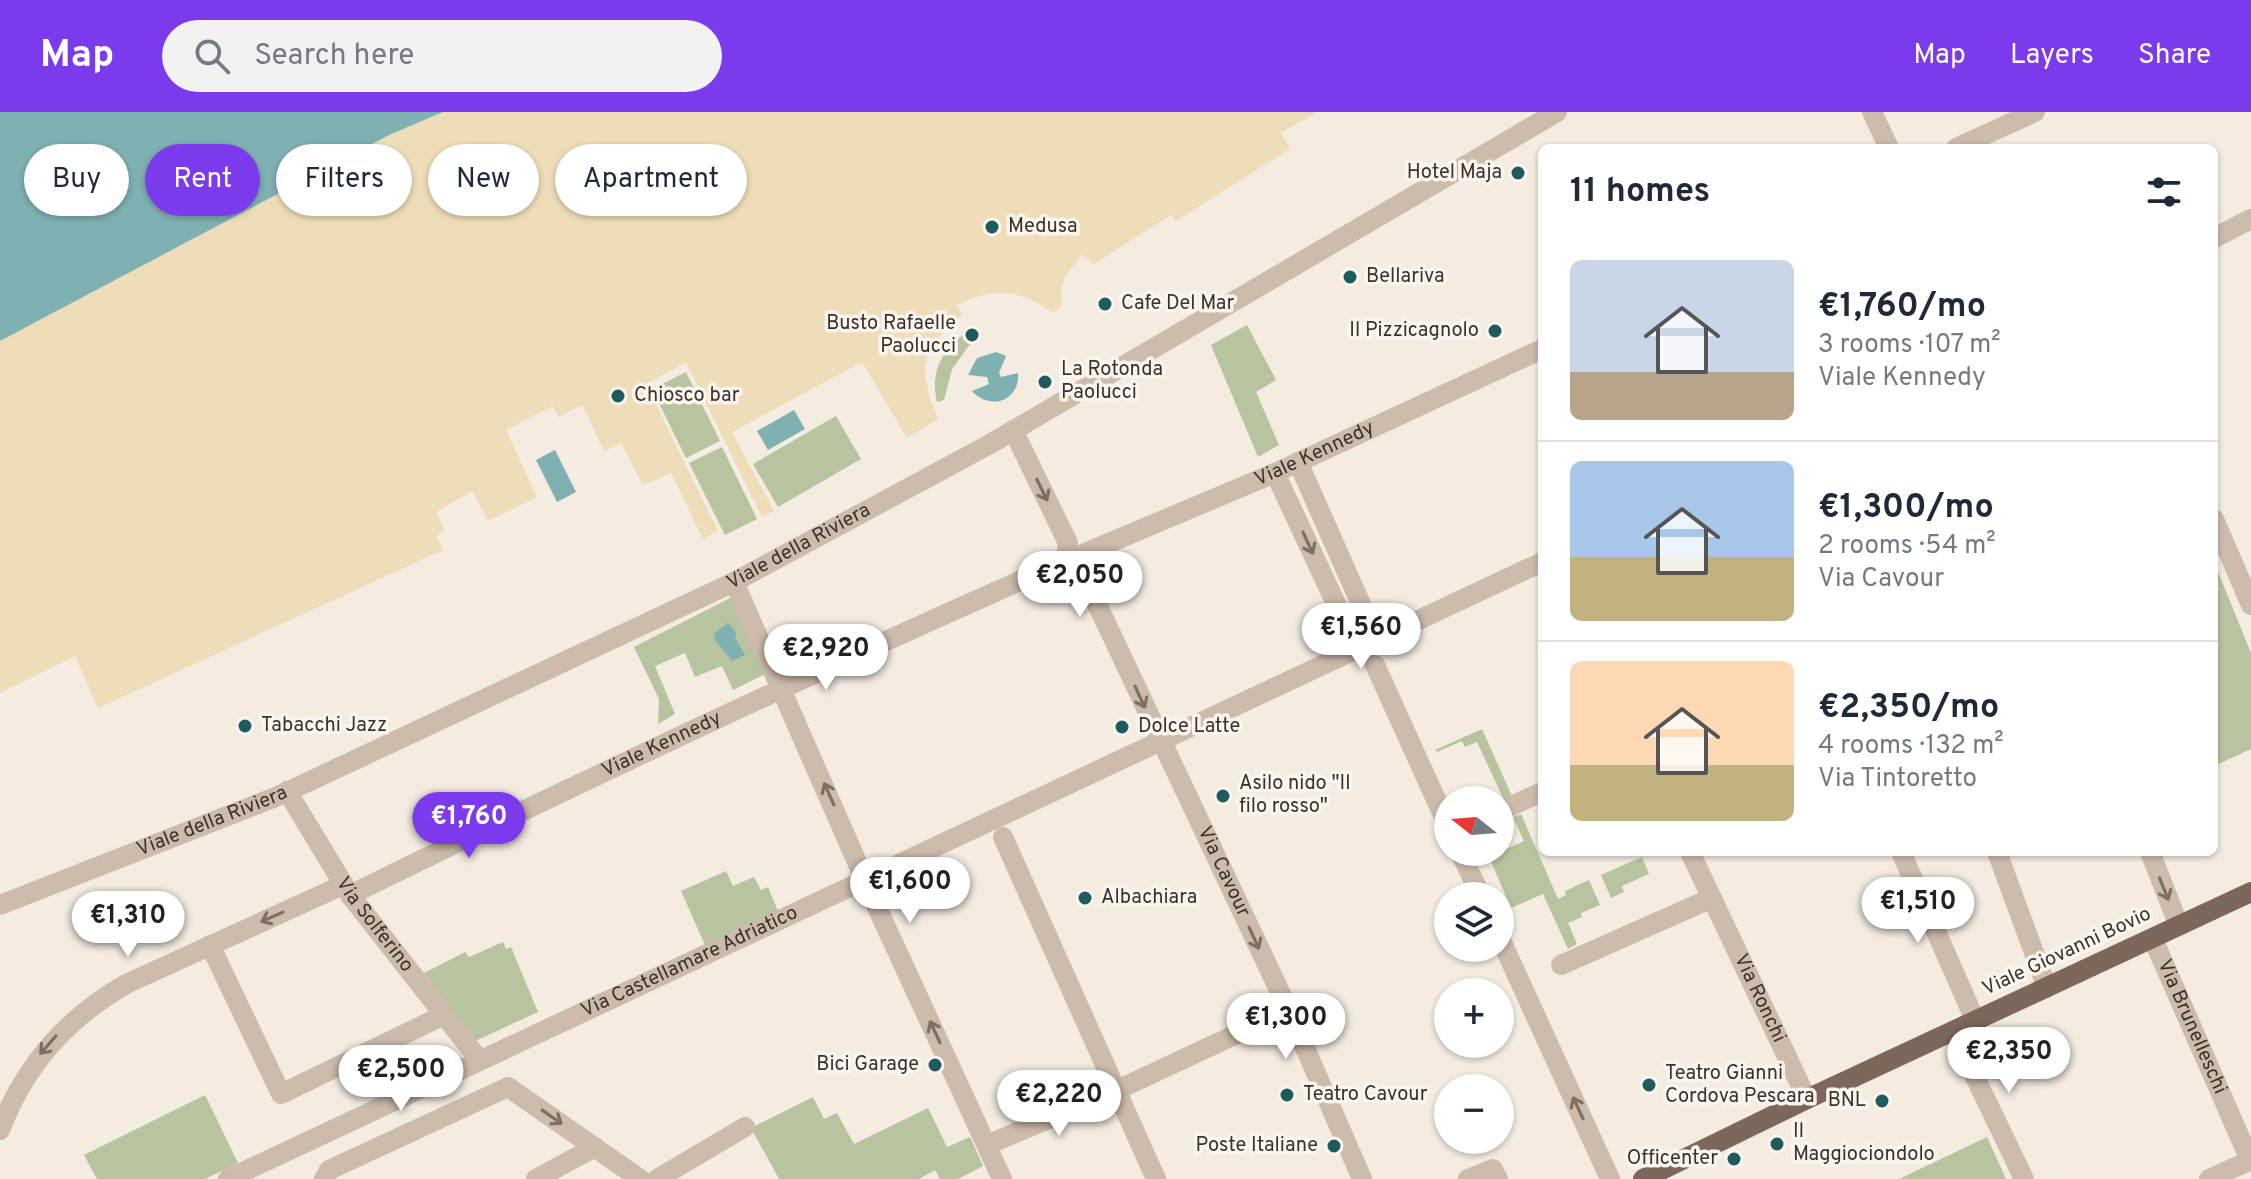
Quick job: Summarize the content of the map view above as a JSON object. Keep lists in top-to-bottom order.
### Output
{
  "streets": {
    "main road": ["Viale Giovanni Bovio"],
    "street": [
      "Viale Kennedy",
      "Viale della Riviera",
      "Via Cavour",
      "Via Solferino",
      "Via Castellamare Adriatico",
      "Via Ronchi",
      "Via Brunelleschi"
    ]
  },
  "crossings": [
    ["Viale Kennedy", "Via Cavour"],
    ["Viale Kennedy", "Via Solferino"],
    ["Viale della Riviera", "Via Cavour"],
    ["Viale della Riviera", "Via Solferino"],
    ["Via Cavour", "Via Castellamare Adriatico"],
    ["Viale Giovanni Bovio", "Via Ronchi"],
    ["Viale Giovanni Bovio", "Via Brunelleschi"]
  ],
  "one_way": ["Via Cavour"],
  "places": [
    "Hotel Maja",
    "Medusa",
    "Bellariva",
    "Cafe Del Mar",
    "Il Pizzicagnolo",
    "Busto Rafaelle Paolucci",
    "La Rotonda Paolucci",
    "Chiosco bar",
    "Tabacchi Jazz",
    "Dolce Latte",
    "Asilo nido \"Il filo rosso\"",
    "Albachiara",
    "Bici Garage",
    "Teatro Gianni Cordova Pescara",
    "Teatro Cavour",
    "BNL",
    "Il Maggiociondolo",
    "Poste Italiane",
    "Officenter"
  ],
  "north": "left",
  "page": {
    "header": "Map",
    "search": "Search here",
    "nav": ["Map", "Layers", "Share"],
    "chip": [
      "Buy",
      "Rent",
      "Filters",
      "New",
      "Apartment"
    ],
    "heading": "11 homes",
    "list": [
      {
        "name": "€1,760/mo",
        "note": "3 rooms · 107 m² · Viale Kennedy"
      },
      {
        "name": "€1,300/mo",
        "note": "2 rooms · 54 m² · Via Cavour"
      },
      {
        "name": "€2,350/mo",
        "note": "4 rooms · 132 m² · Via Tintoretto"
      }
    ],
    "price": [
      "€2,050",
      "€1,560",
      "€2,920",
      "€1,760",
      "€1,600",
      "€1,510",
      "€1,310",
      "€1,300",
      "€2,350",
      "€2,500",
      "€2,220"
    ],
    "map_buttons": ["+", "−"]
  }
}
